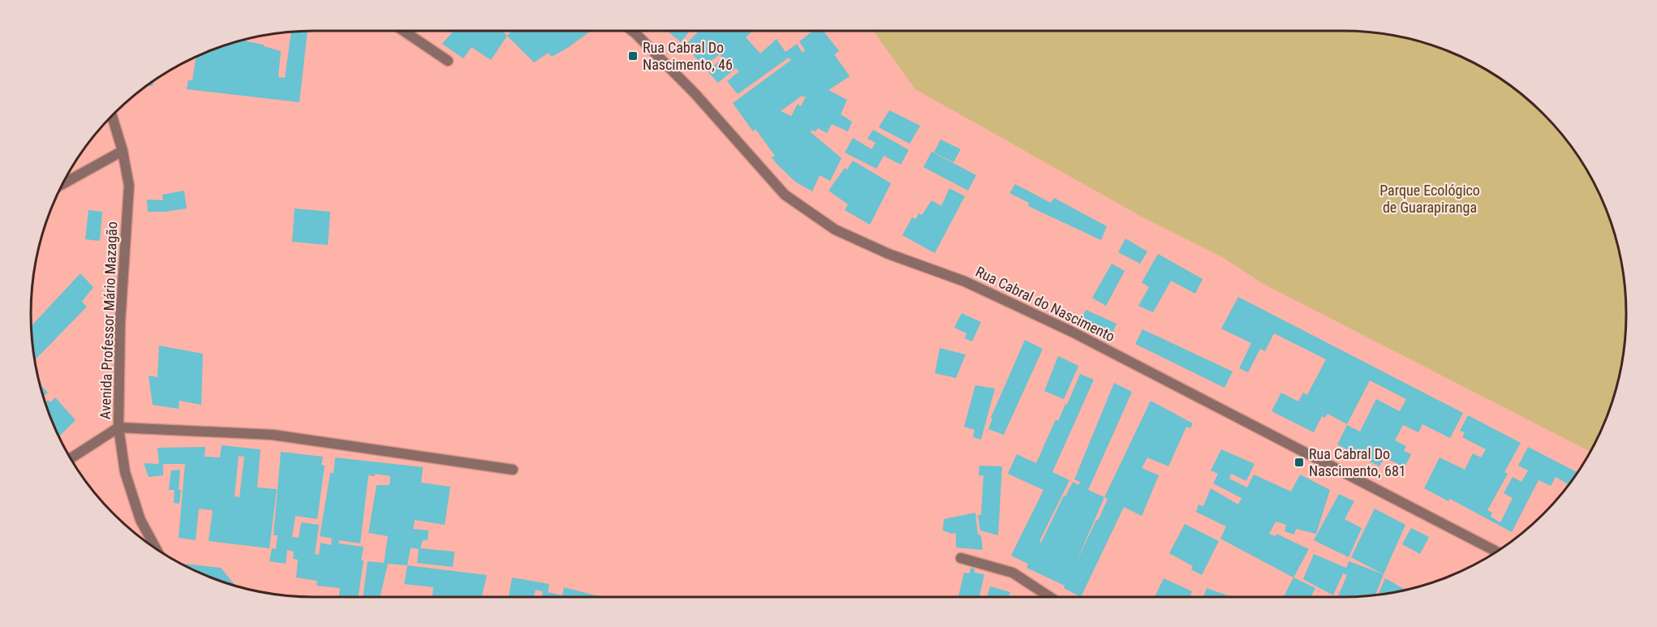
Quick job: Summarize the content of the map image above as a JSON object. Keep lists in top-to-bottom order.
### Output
{
  "streets": {
    "street": ["Rua Cabral do Nascimento", "Avenida Professor Mário Mazagão"]
  },
  "parks": ["Parque Ecológico de Guarapiranga"],
  "places": {
    "transit": ["Rua Cabral Do Nascimento, 46", "Rua Cabral Do Nascimento, 681"]
  }
}
